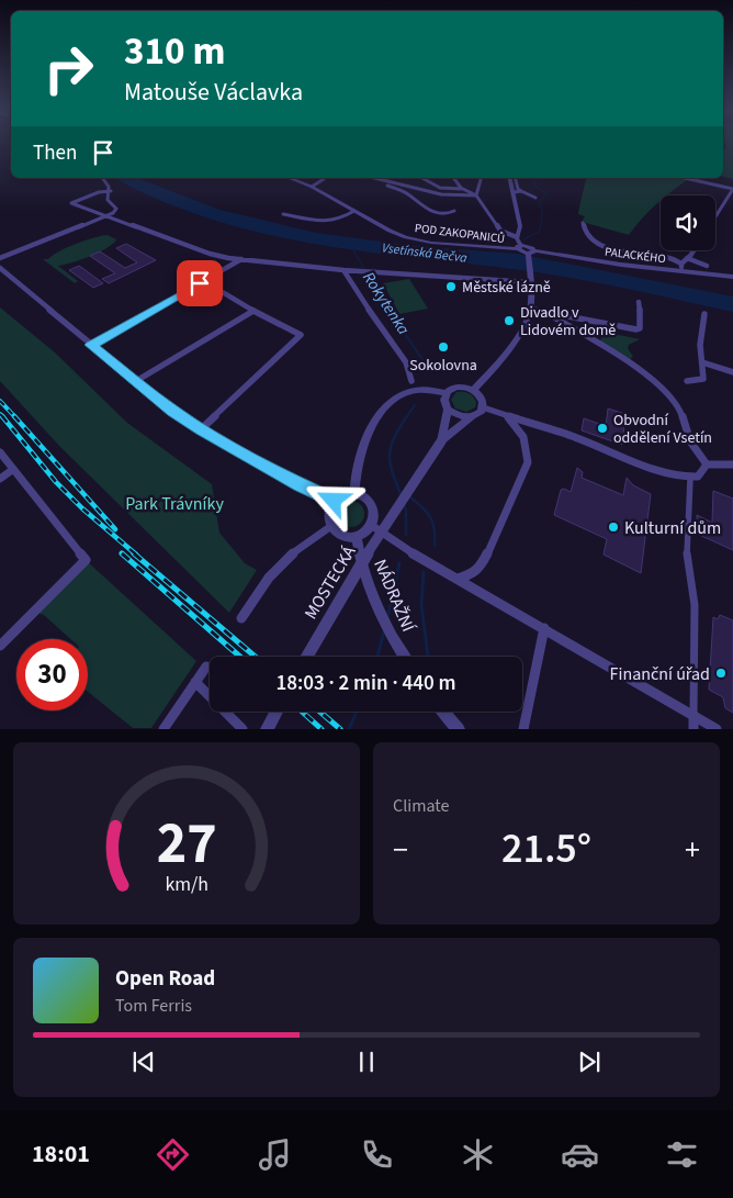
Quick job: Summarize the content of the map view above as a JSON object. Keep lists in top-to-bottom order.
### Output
{
  "streets": {
    "street": [
      "POD ZAKOPANICŮ",
      "PALACKÉHO",
      "MOSTECKÁ",
      "NÁDRAŽNÍ"
    ]
  },
  "crossings": [
    ["POD ZAKOPANICŮ", "PALACKÉHO"]
  ],
  "water": ["Vsetínská Bečva", "Rokytenka"],
  "parks": ["Park Trávníky"],
  "places": [
    "Městské lázně",
    "Divadlo v Lidovém domě",
    "Sokolovna",
    "Obvodní oddělení Vsetín",
    "Kulturní dům",
    "Finanční úřad"
  ],
  "page": {
    "turn": ["310 m", "Matouše Václavka"],
    "then": "Then",
    "limit": "30",
    "trip": "18:03 · 2 min · 440 m",
    "tile": "Climate",
    "heat": ["−", "21.5°", "+"],
    "song": ["Open Road", "Tom Ferris"],
    "tabs": "18:01",
    "gauge": ["27", "km/h"]
  }
}
